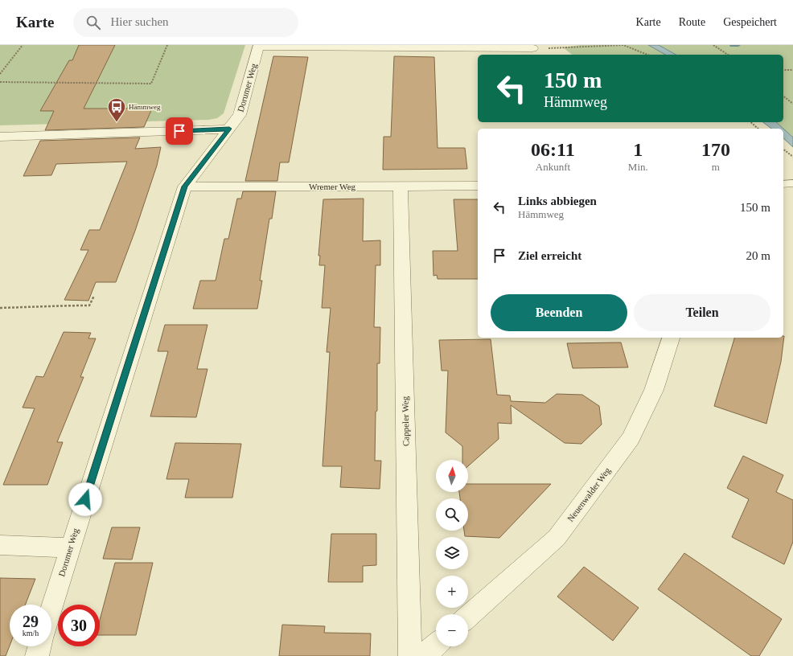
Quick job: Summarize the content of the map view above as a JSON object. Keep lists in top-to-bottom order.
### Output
{
  "streets": {
    "street": [
      "Dorumer Weg",
      "Wremer Weg",
      "Cappeler Weg",
      "Neuenwalder Weg"
    ]
  },
  "crossings": [
    ["Dorumer Weg", "Wremer Weg"],
    ["Wremer Weg", "Cappeler Weg"]
  ],
  "places": {
    "bus stop": ["Hämmweg"]
  },
  "north": "top",
  "page": {
    "header": "Karte",
    "search": "Hier suchen",
    "nav": ["Karte", "Route", "Gespeichert"],
    "turn": ["150 m", "Hämmweg"],
    "eta": [
      "06:11",
      "Ankunft",
      "1",
      "Min.",
      "170",
      "m"
    ],
    "list": [
      {
        "name": "Links abbiegen",
        "note": "Hämmweg",
        "value": "150 m"
      },
      {
        "name": "Ziel erreicht",
        "value": "20 m"
      }
    ],
    "buttons": ["Beenden", "Teilen"],
    "map_buttons": ["+", "−"],
    "speed": "29 km/h",
    "limit": "30"
  }
}
